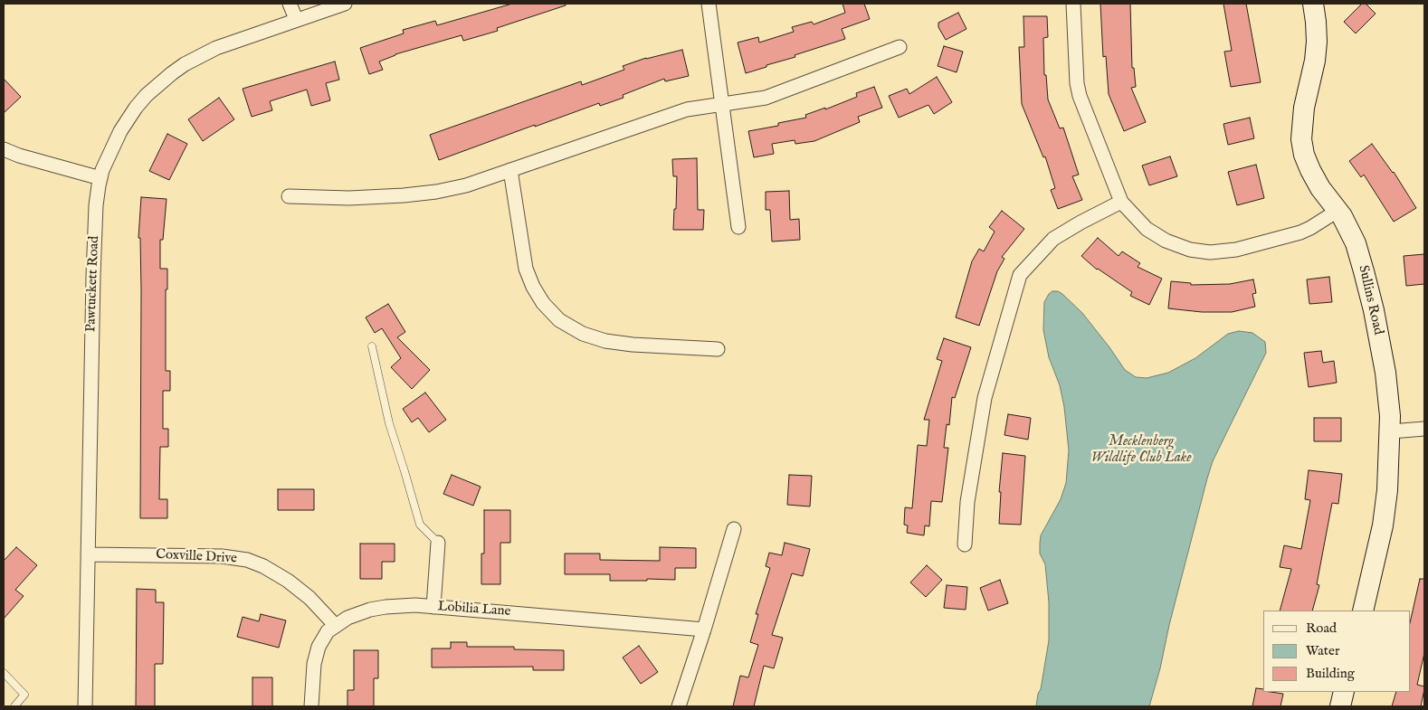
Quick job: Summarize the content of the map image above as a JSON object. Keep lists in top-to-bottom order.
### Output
{
  "streets": {
    "street": [
      "Pawtuckett Road",
      "Sullins Road",
      "Coxville Drive",
      "Lobilia Lane"
    ]
  },
  "crossings": [
    ["Pawtuckett Road", "Coxville Drive"],
    ["Coxville Drive", "Lobilia Lane"]
  ],
  "water": ["Mecklenberg Wildlife Club Lake"],
  "legend": ["Road", "Water", "Building"]
}
